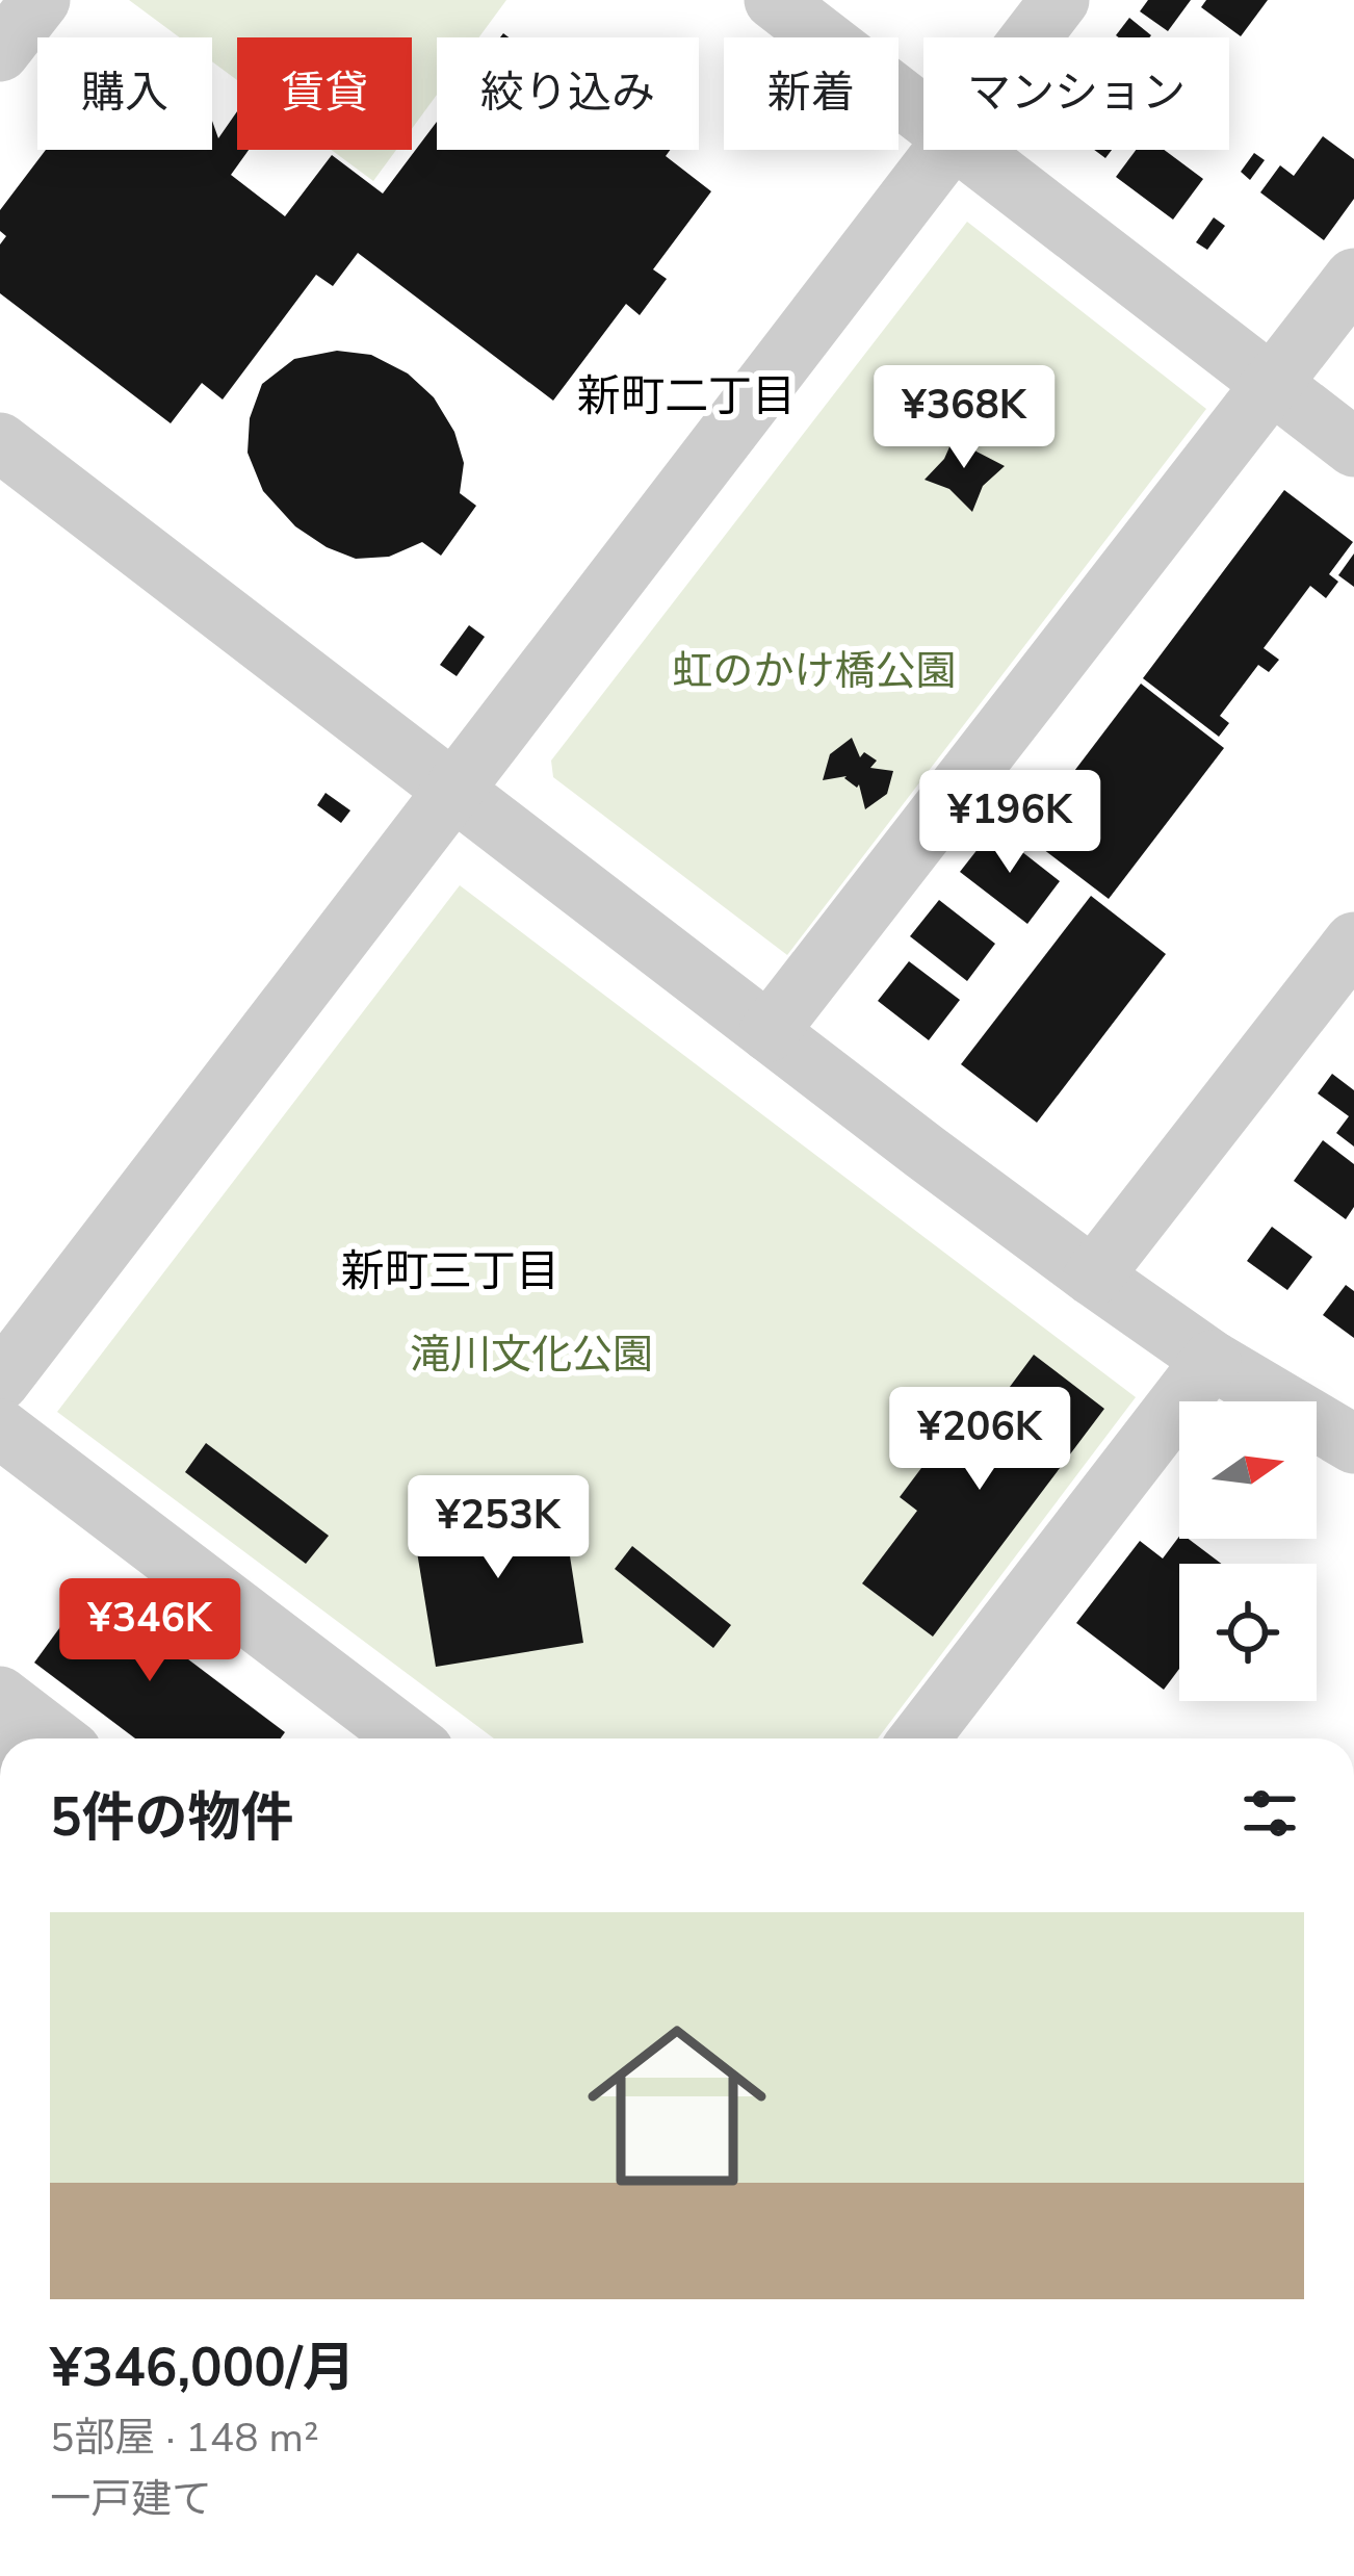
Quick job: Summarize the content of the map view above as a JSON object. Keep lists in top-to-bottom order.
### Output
{
  "districts": ["新町二丁目", "新町三丁目"],
  "parks": ["虹のかけ橋公園", "滝川文化公園"],
  "north": "right",
  "page": {
    "chip": [
      "購入",
      "賃貸",
      "絞り込み",
      "新着",
      "マンション"
    ],
    "price": [
      "¥368K",
      "¥196K",
      "¥206K",
      "¥253K",
      "¥346K"
    ],
    "heading": "5件の物件",
    "list": [
      {
        "name": "¥346,000/月",
        "note": "5部屋 · 148 m² · 一戸建て"
      }
    ]
  }
}
